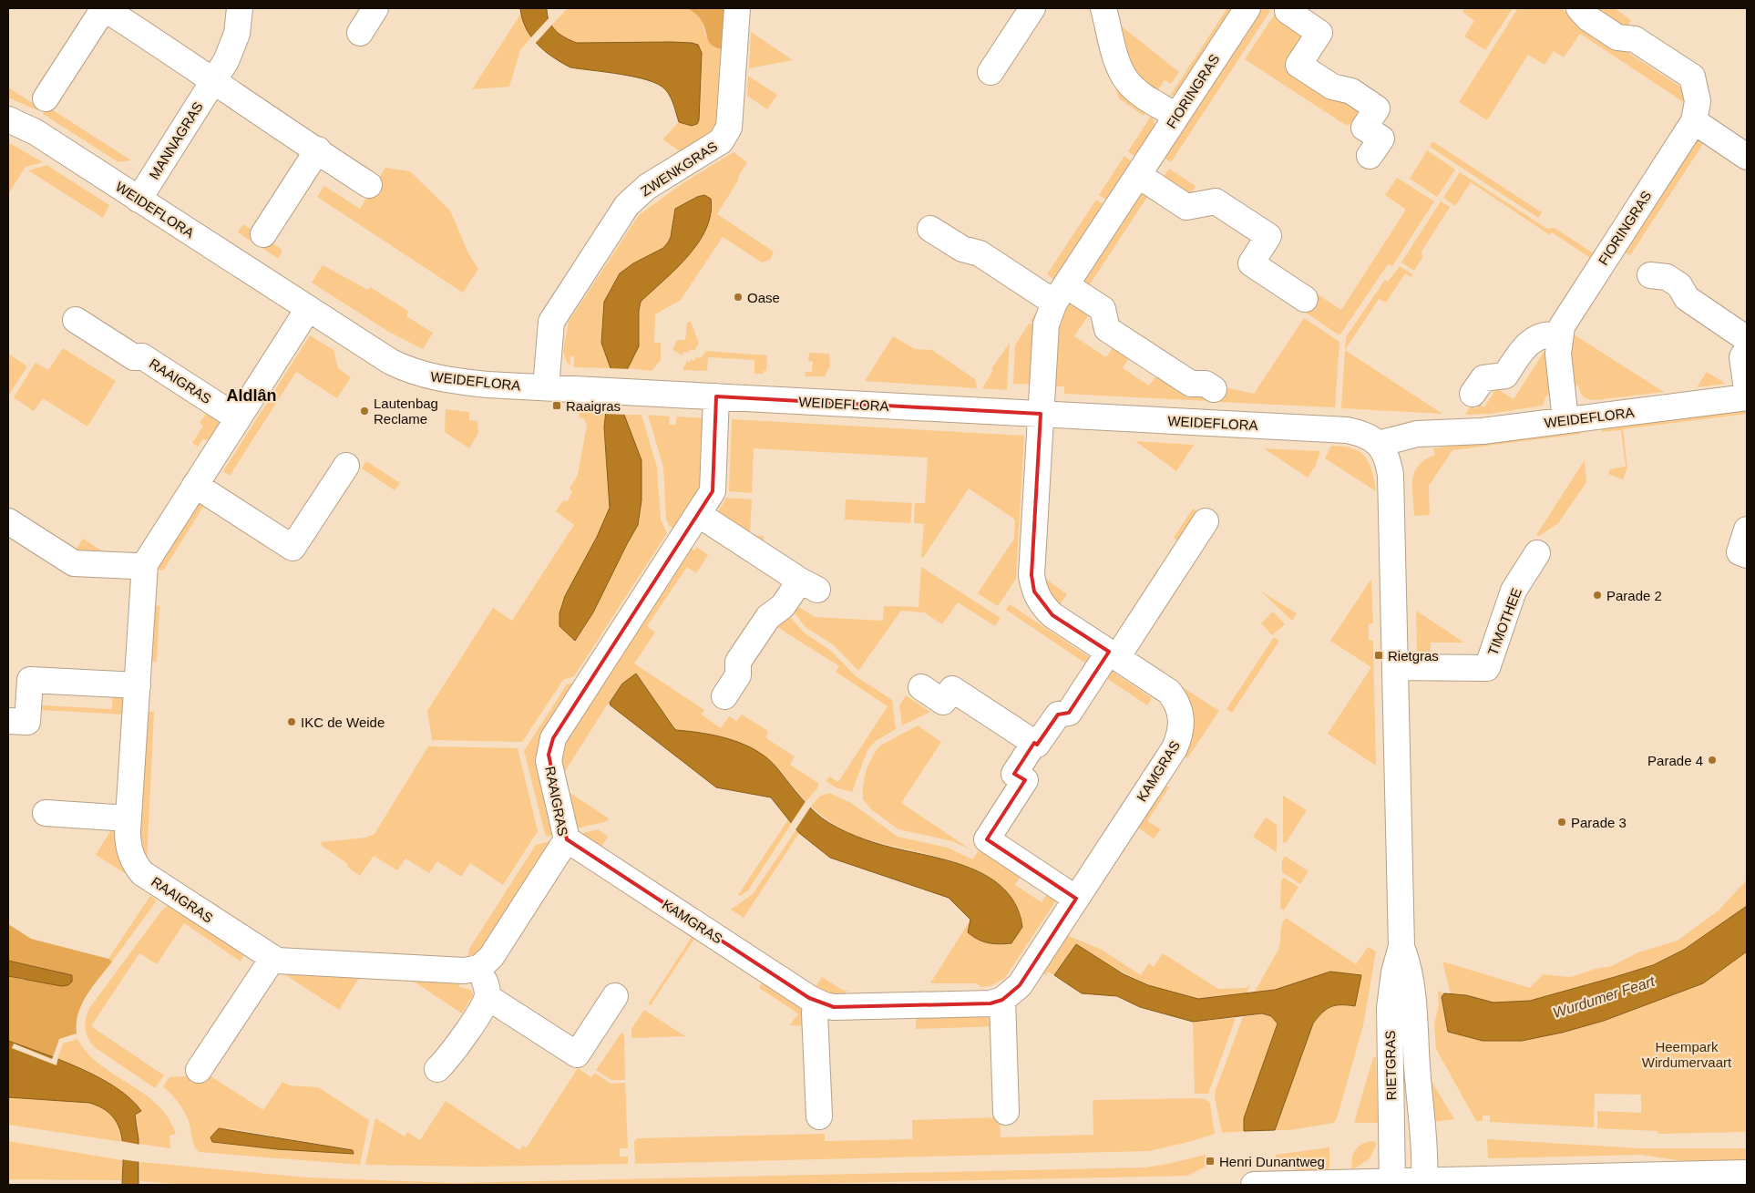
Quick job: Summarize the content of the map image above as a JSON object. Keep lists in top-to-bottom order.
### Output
{
  "streets": {
    "street": [
      "FIORINGRAS",
      "MANNAGRAS",
      "ZWENKGRAS",
      "WEIDEFLORA",
      "RAAIGRAS",
      "TIMOTHEE",
      "KAMGRAS",
      "RIETGRAS"
    ]
  },
  "crossings": [
    ["FIORINGRAS", "WEIDEFLORA"],
    ["FIORINGRAS", "KAMGRAS"],
    ["MANNAGRAS", "WEIDEFLORA"],
    ["ZWENKGRAS", "WEIDEFLORA"],
    ["WEIDEFLORA", "RAAIGRAS"],
    ["WEIDEFLORA", "KAMGRAS"],
    ["WEIDEFLORA", "RIETGRAS"],
    ["RAAIGRAS", "KAMGRAS"],
    ["TIMOTHEE", "RIETGRAS"]
  ],
  "districts": ["Aldlân"],
  "water": ["Wurdumer Feart"],
  "parks": ["Heempark Wirdumervaart"],
  "places": {
    "other": [
      "Oase",
      "Lautenbag Reclame",
      "Parade 2",
      "IKC de Weide",
      "Parade 4",
      "Parade 3"
    ],
    "transit": ["Raaigras", "Rietgras", "Henri Dunantweg"]
  }
}
